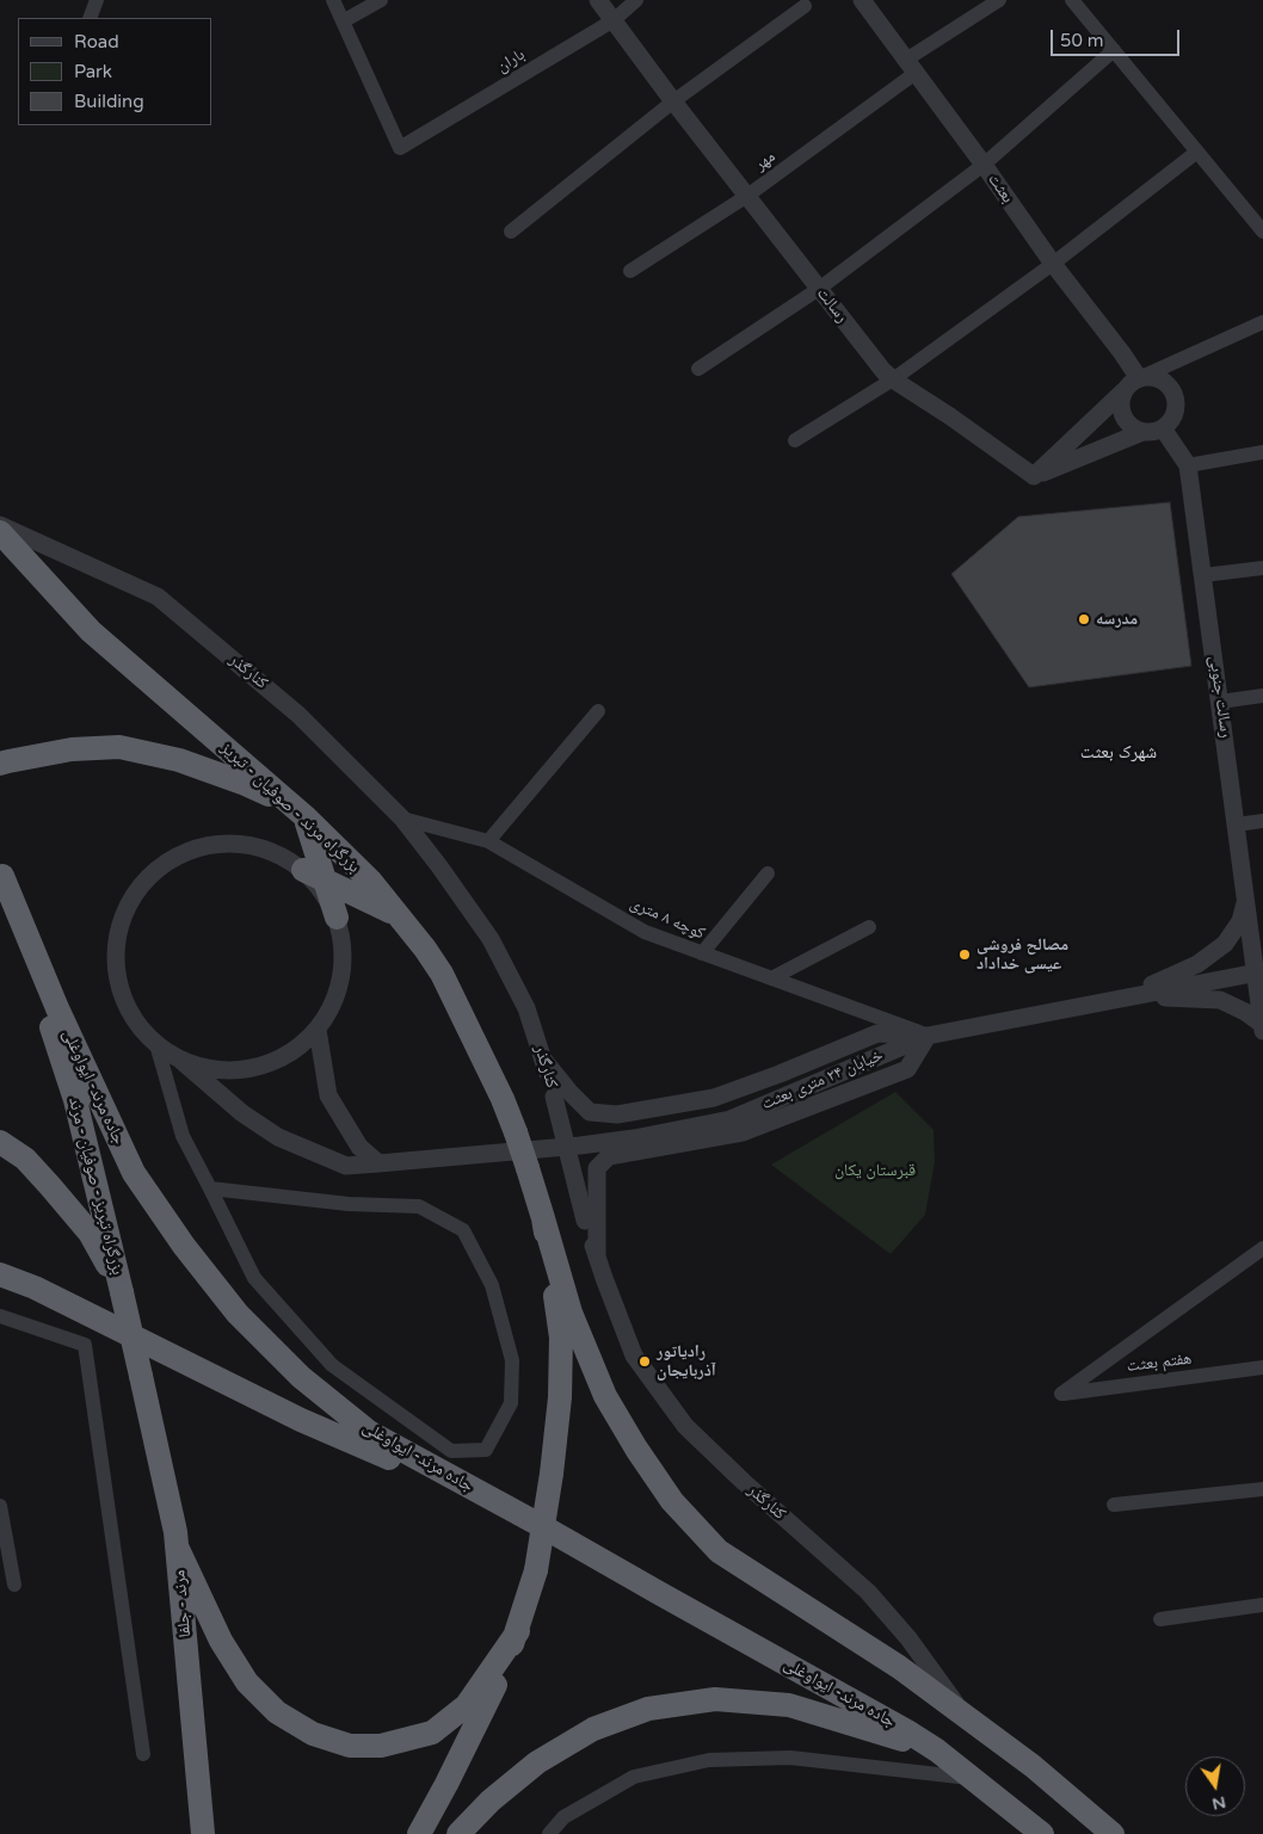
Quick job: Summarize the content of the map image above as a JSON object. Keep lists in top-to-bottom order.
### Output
{
  "streets": {
    "highway": [
      "بزرگراه مرند - صوفیان - تبریز",
      "جاده مرند- ایواوغلی",
      "بزرگراه تبریز - صوفیان - مرند",
      "مرند - جلفا"
    ],
    "street": [
      "باران",
      "مهر",
      "بعثت",
      "رسالت",
      "کنارگذر",
      "رسالت جنوبی",
      "کوچه ۸ متری",
      "خیابان ۲۴ متری بعثت",
      "هفتم بعثت"
    ]
  },
  "crossings": [
    ["باران", "رسالت"],
    ["مهر", "بعثت"],
    ["مهر", "رسالت"],
    ["بعثت", "رسالت جنوبی"],
    ["کنارگذر", "کوچه ۸ متری"],
    ["رسالت جنوبی", "خیابان ۲۴ متری بعثت"],
    ["کوچه ۸ متری", "خیابان ۲۴ متری بعثت"],
    ["جاده مرند- ایواوغلی", "بزرگراه تبریز - صوفیان - مرند"],
    ["بزرگراه تبریز - صوفیان - مرند", "مرند - جلفا"]
  ],
  "districts": ["شهرک بعثت"],
  "parks": ["قبرستان یکان"],
  "places": ["مدرسه", "مصالح فروشی عیسی خداداد", "رادیاتور آذربایجان"],
  "legend": ["Road", "Park", "Building"],
  "scale_bar": "50 m",
  "north": "bottom"
}
